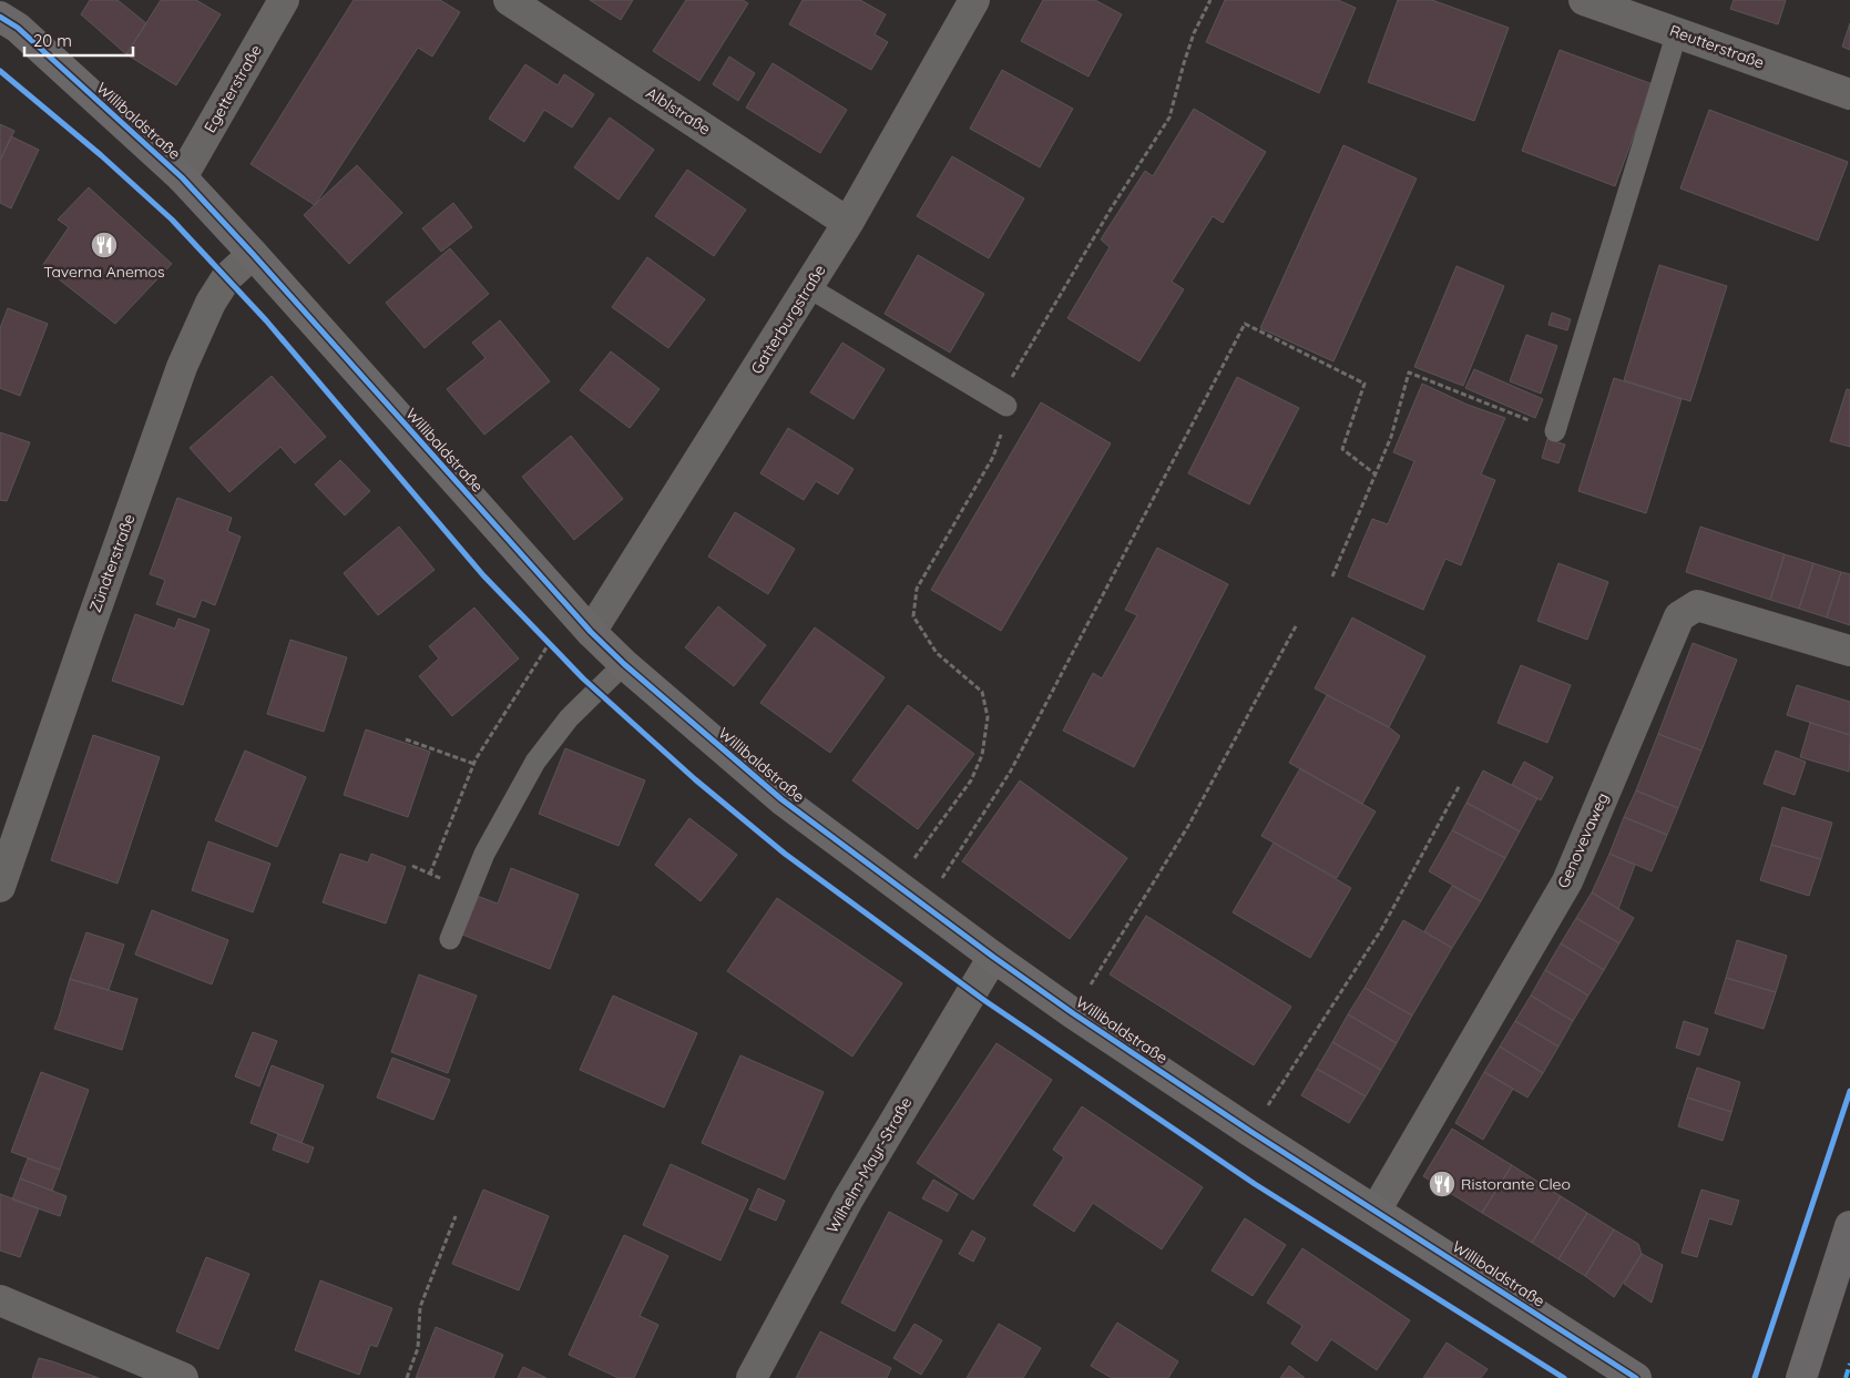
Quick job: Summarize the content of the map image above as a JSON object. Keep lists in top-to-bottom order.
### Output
{
  "streets": {
    "street": [
      "Reutterstraße",
      "Egetterstraße",
      "Alblstraße",
      "Willibaldstraße",
      "Gatterburgstraße",
      "Zündterstraße",
      "Genovevaweg",
      "Wilhelm-Mayr-Straße"
    ]
  },
  "crossings": [
    ["Egetterstraße", "Willibaldstraße"],
    ["Alblstraße", "Gatterburgstraße"],
    ["Willibaldstraße", "Gatterburgstraße"],
    ["Willibaldstraße", "Zündterstraße"],
    ["Willibaldstraße", "Genovevaweg"],
    ["Willibaldstraße", "Wilhelm-Mayr-Straße"]
  ],
  "places": {
    "restaurant": ["Taverna Anemos", "Ristorante Cleo"]
  },
  "scale_bar": "20 m"
}
